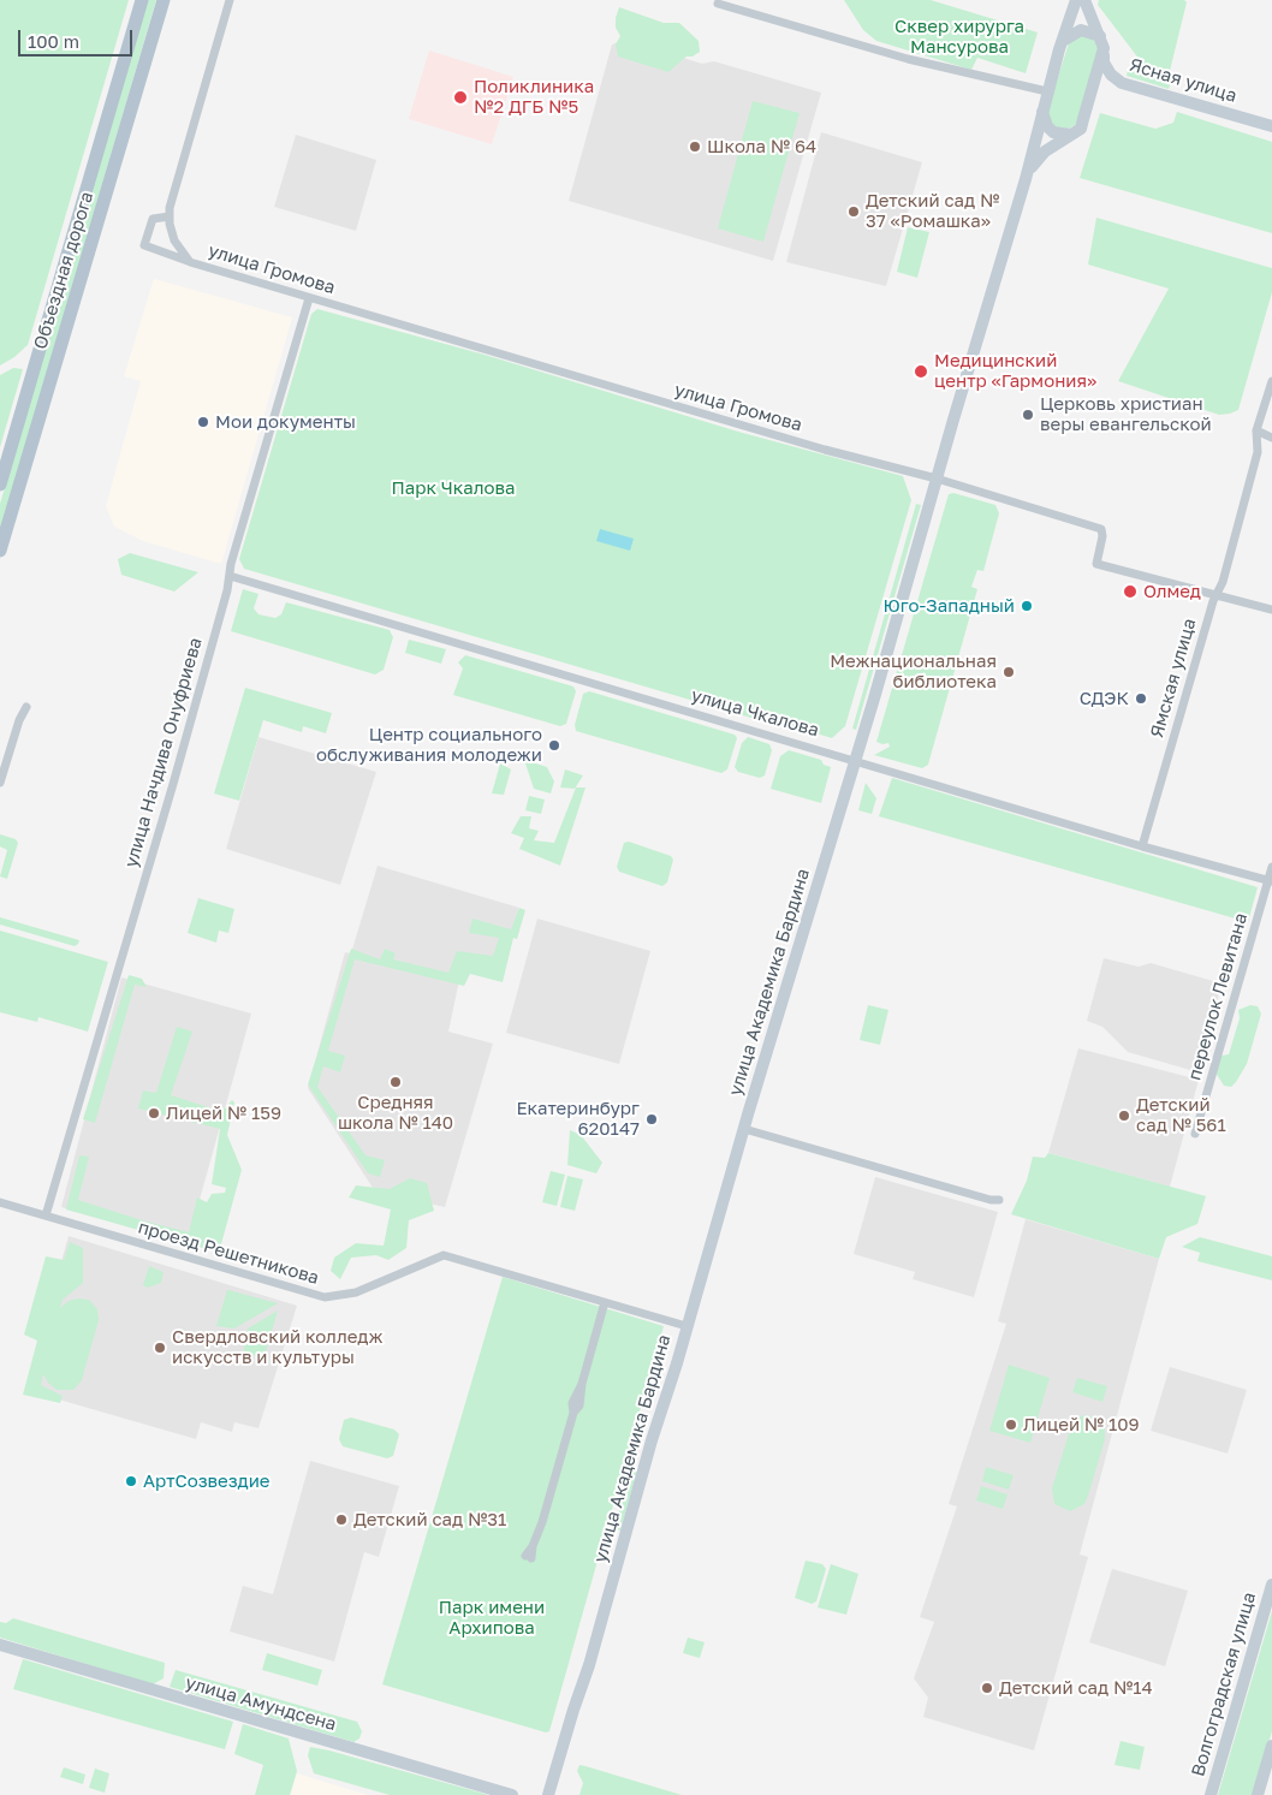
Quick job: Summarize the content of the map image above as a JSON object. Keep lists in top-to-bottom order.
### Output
{
  "streets": {
    "main road": ["Объездная дорога"],
    "street": [
      "Ясная улица",
      "улица Громова",
      "Ямская улица",
      "улица Чкалова",
      "улица Начдива Онуфриева",
      "улица Академика Бардина",
      "переулок Левитана",
      "проезд Решетникова",
      "Волгоградская улица",
      "улица Амундсена"
    ]
  },
  "crossings": [
    ["Ясная улица", "улица Академика Бардина"],
    ["улица Громова", "Ямская улица"],
    ["улица Громова", "улица Начдива Онуфриева"],
    ["улица Громова", "улица Академика Бардина"],
    ["Ямская улица", "улица Чкалова"],
    ["улица Чкалова", "улица Начдива Онуфриева"],
    ["улица Чкалова", "улица Академика Бардина"],
    ["улица Чкалова", "переулок Левитана"],
    ["улица Начдива Онуфриева", "проезд Решетникова"],
    ["улица Академика Бардина", "проезд Решетникова"]
  ],
  "parks": ["Сквер хирурга Мансурова", "Парк Чкалова", "Парк имени Архипова"],
  "places": [
    "Поликлиника №2 ДГБ №5",
    "Школа № 64",
    "Детский сад № 37 «Ромашка»",
    "Медицинский центр «Гармония»",
    "Церковь христиан веры евангельской",
    "Мои документы",
    "Олмед",
    "Юго-Западный",
    "Межнациональная библиотека",
    "СДЭК",
    "Центр социального обслуживания молодежи",
    "Средняя школа № 140",
    "Лицей № 159",
    "Детский сад № 561",
    "Екатеринбург 620147",
    "Свердловский колледж искусств и культуры",
    "Лицей № 109",
    "АртСозвездие",
    "Детский сад №31",
    "Детский сад №14"
  ],
  "scale_bar": "100 m"
}
